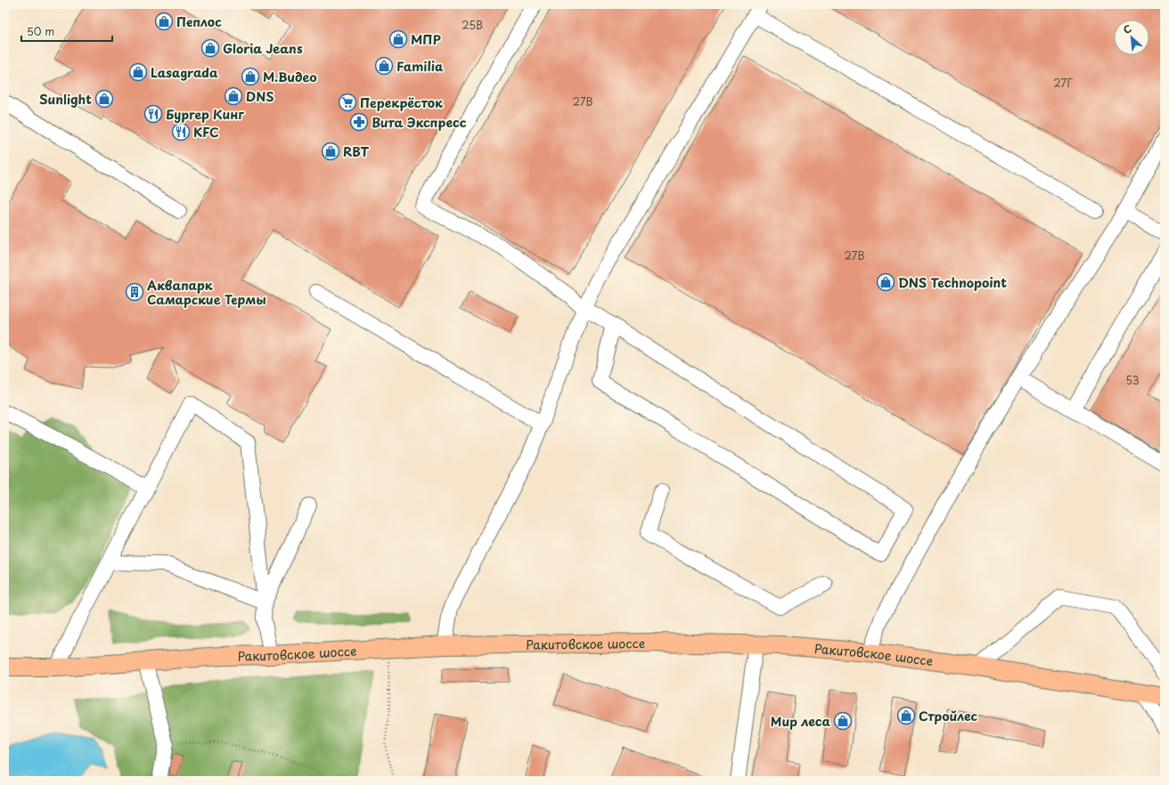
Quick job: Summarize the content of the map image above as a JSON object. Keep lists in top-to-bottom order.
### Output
{
  "streets": {
    "main road": ["Ракитовское шоссе"]
  },
  "places": {
    "shop": [
      "Пеплос",
      "МПР",
      "Gloria Jeans",
      "Familia",
      "Lasagrada",
      "М.Видео",
      "DNS",
      "Sunlight",
      "RBT",
      "DNS Technopoint",
      "Стройлес",
      "Мир леса"
    ],
    "supermarket": ["Перекрёсток"],
    "restaurant": ["Бургер Кинг", "KFC"],
    "pharmacy": ["Вита Экспресс"],
    "building": ["Аквапарк Самарские Термы"]
  },
  "house_numbers": [
    "25В",
    "27Г",
    "27В",
    "27В",
    "53"
  ],
  "scale_bar": "50 m",
  "north": "top left"
}
